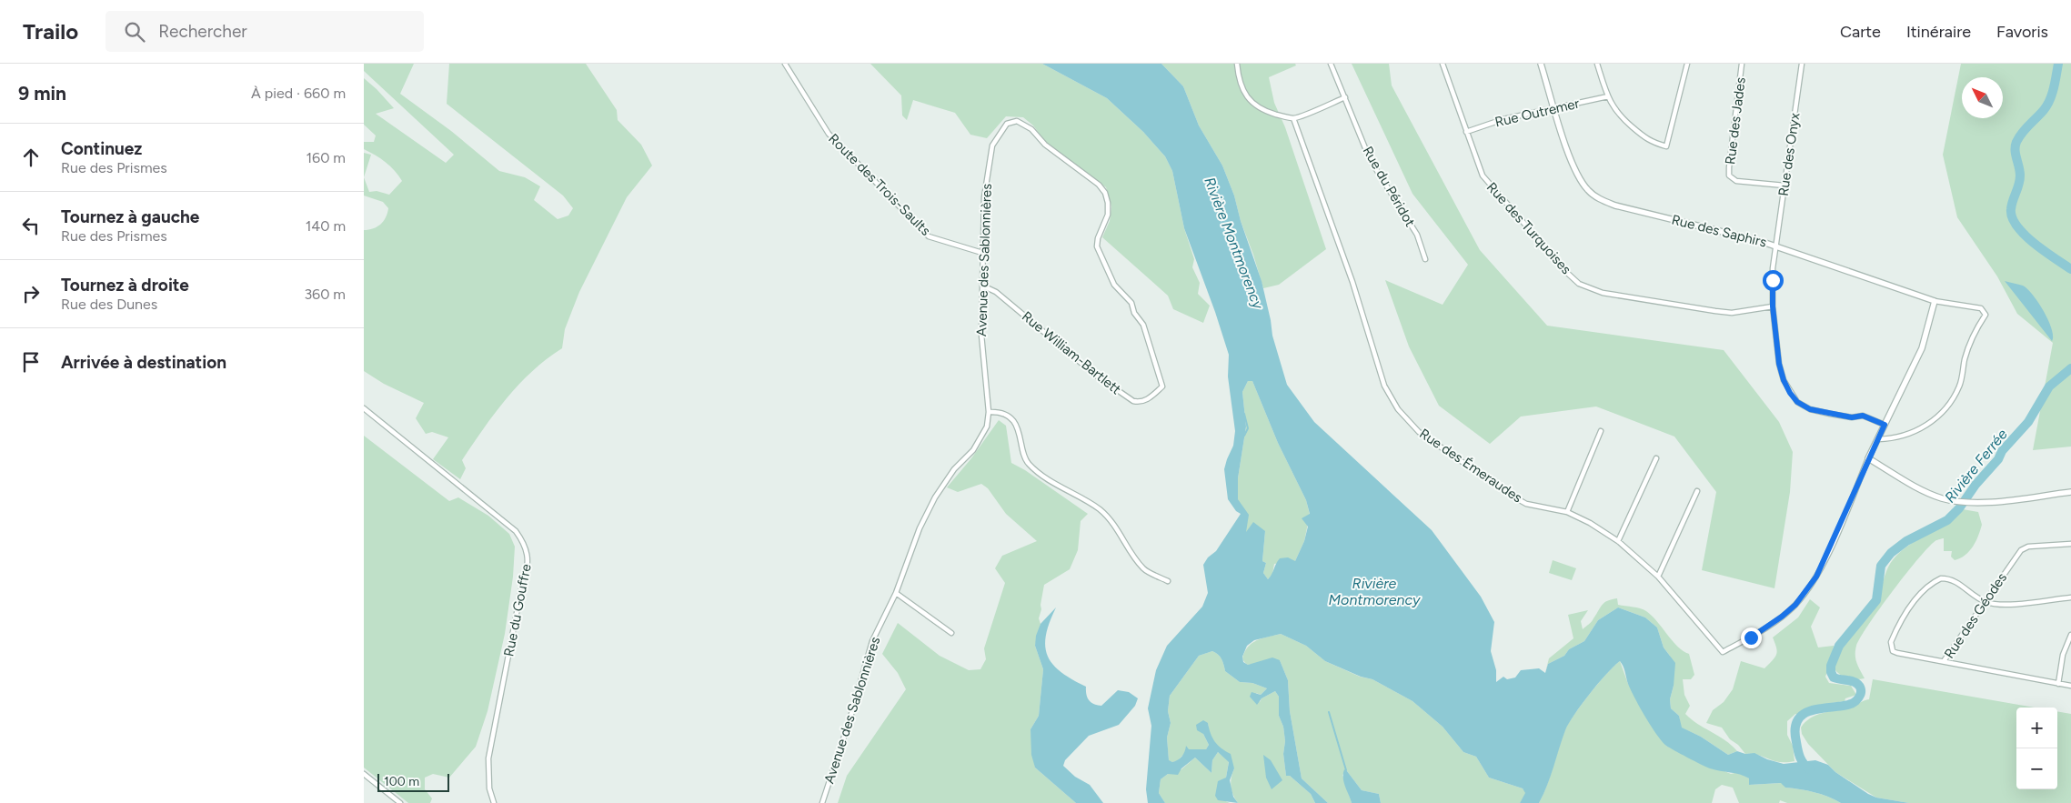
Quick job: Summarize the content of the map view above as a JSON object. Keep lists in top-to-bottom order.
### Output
{
  "streets": {
    "street": [
      "Rue Outremer",
      "Rue des Jades",
      "Rue des Onyx",
      "Route des Trois-Saults",
      "Rue du Péridot",
      "Rue des Turquoises",
      "Rue des Saphirs",
      "Avenue des Sablonnières",
      "Rue William-Bartlett",
      "Rue des Émeraudes",
      "Rue du Gouffre",
      "Rue des Géodes"
    ]
  },
  "crossings": [
    ["Rue Outremer", "Rue des Turquoises"],
    ["Rue Outremer", "Rue des Saphirs"],
    ["Rue des Jades", "Rue des Onyx"],
    ["Rue des Onyx", "Rue des Turquoises"],
    ["Rue des Onyx", "Rue des Saphirs"],
    ["Route des Trois-Saults", "Avenue des Sablonnières"],
    ["Avenue des Sablonnières", "Rue William-Bartlett"]
  ],
  "water": ["Rivière Montmorency", "Rivière Ferrée"],
  "scale_bar": "100 m",
  "north": "top left",
  "page": {
    "header": "Trailo",
    "search": "Rechercher",
    "nav": ["Carte", "Itinéraire", "Favoris"],
    "heading": ["9 min", "À pied · 660 m"],
    "list": [
      ["Continuez", "Rue des Prismes", "160 m"],
      ["Tournez à gauche", "Rue des Prismes", "140 m"],
      ["Tournez à droite", "Rue des Dunes", "360 m"],
      "Arrivée à destination"
    ],
    "map_buttons": ["+", "−"],
    "scale": "100 m"
  }
}
